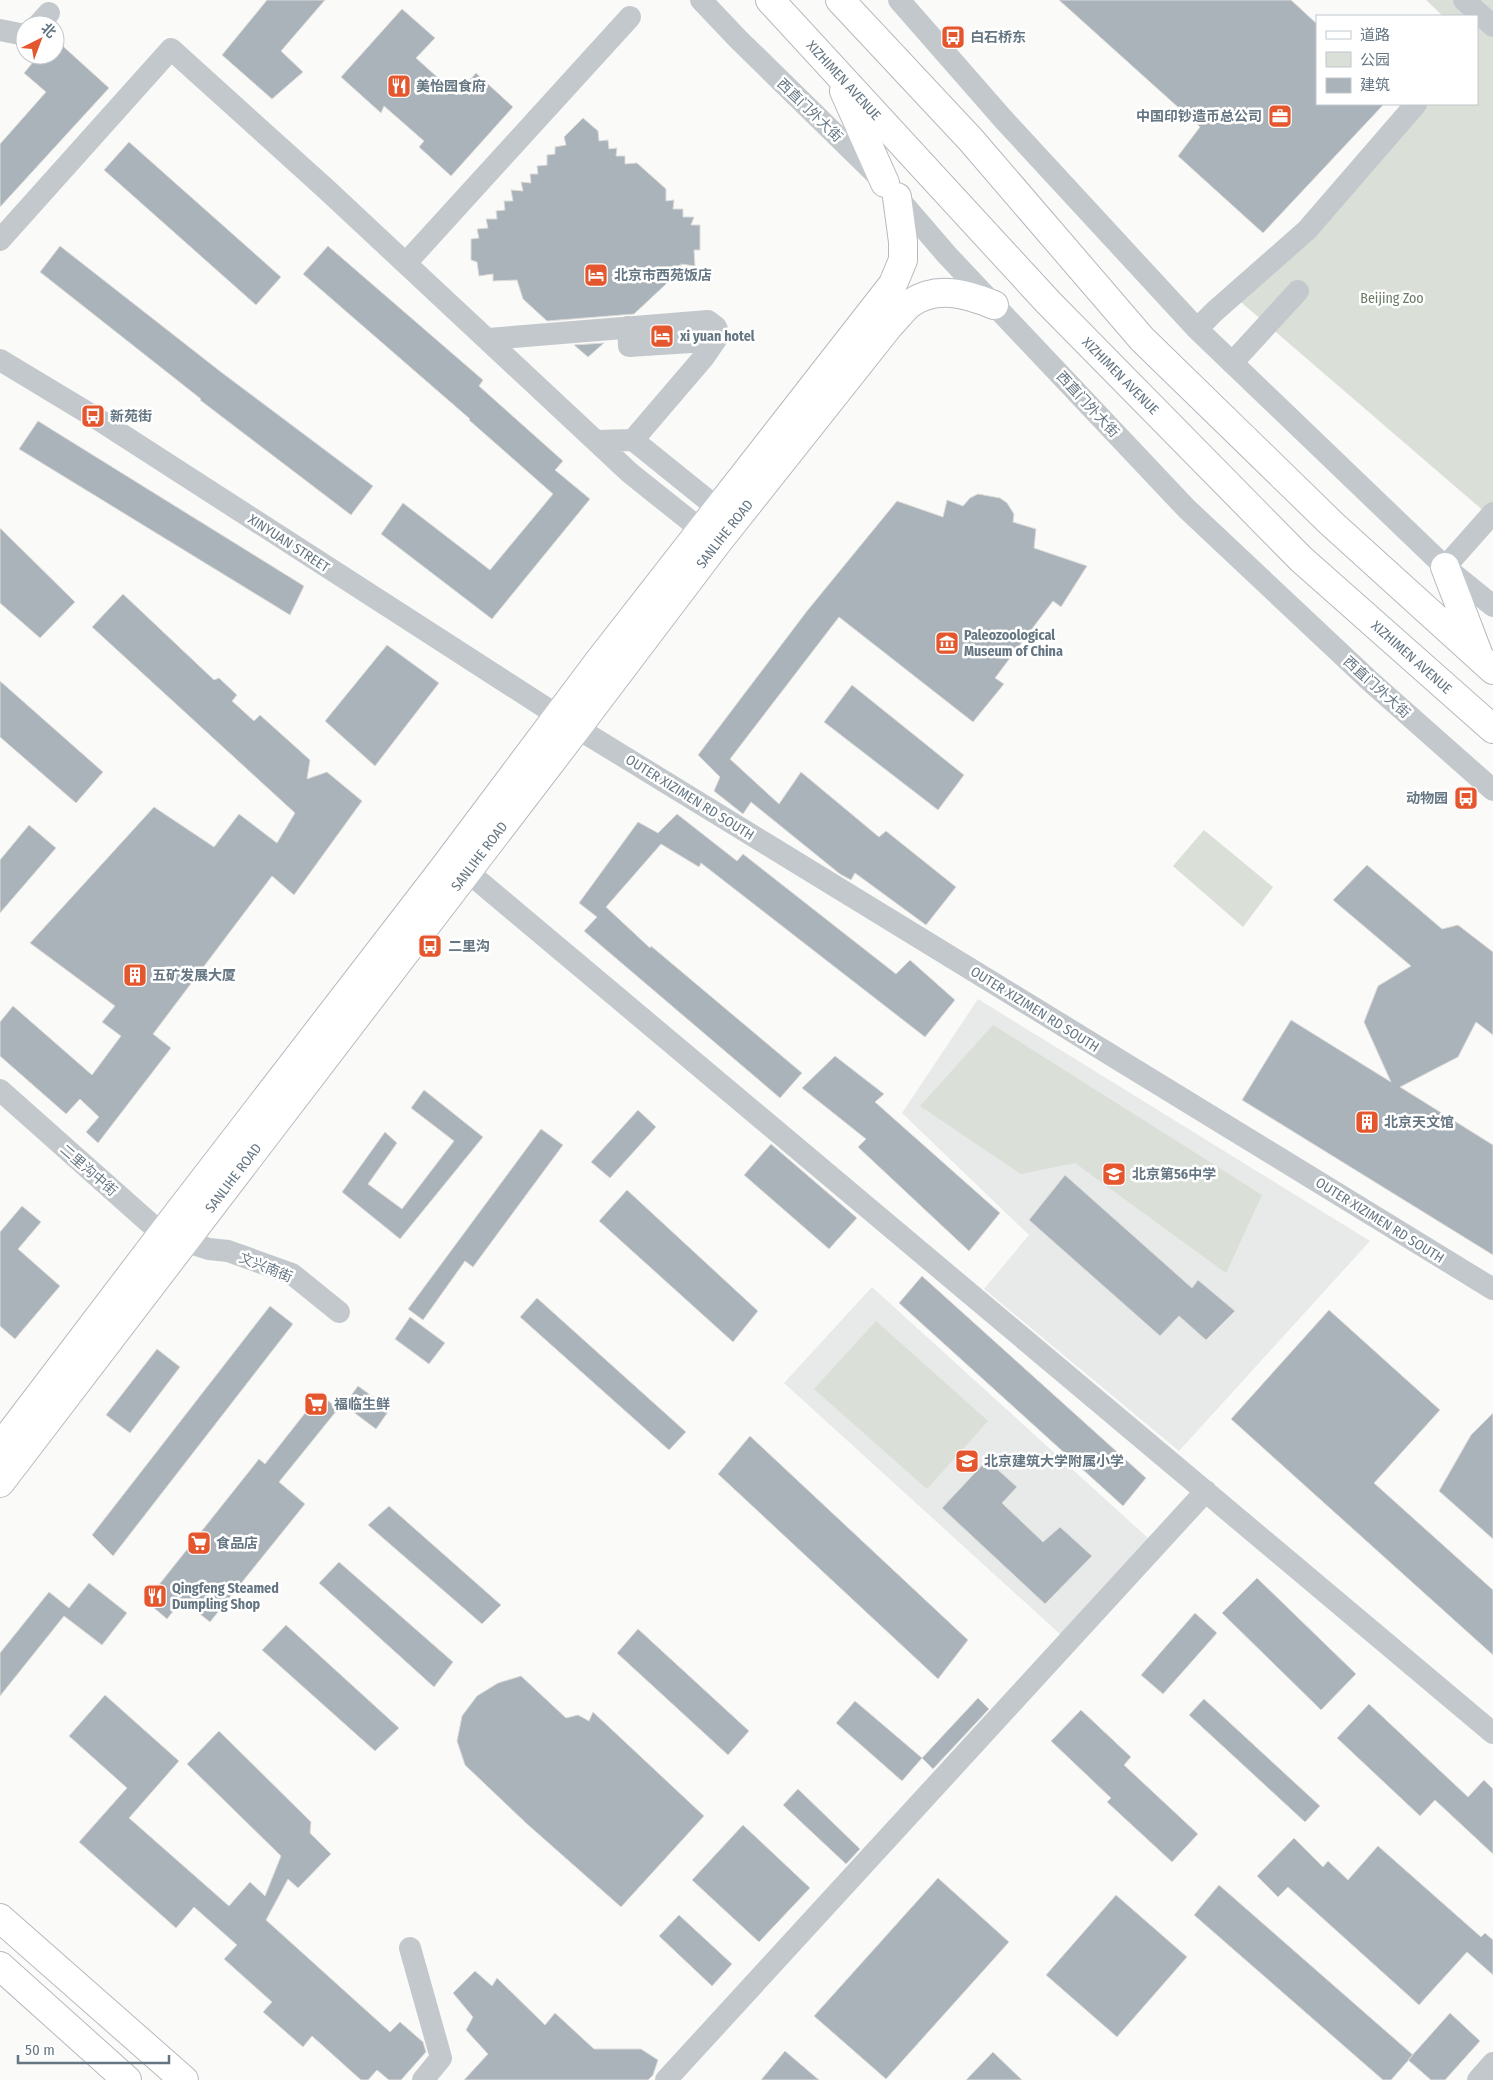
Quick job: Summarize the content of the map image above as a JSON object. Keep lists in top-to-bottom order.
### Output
{
  "streets": {
    "main road": ["XIZHIMEN AVENUE", "SANLIHE ROAD"],
    "street": [
      "西直门外大街",
      "XINYUAN STREET",
      "OUTER XIZIMEN RD SOUTH",
      "二里沟中街",
      "文兴南街"
    ]
  },
  "crossings": [
    ["XIZHIMEN AVENUE", "SANLIHE ROAD"],
    ["西直门外大街", "SANLIHE ROAD"],
    ["SANLIHE ROAD", "XINYUAN STREET"],
    ["SANLIHE ROAD", "OUTER XIZIMEN RD SOUTH"],
    ["SANLIHE ROAD", "二里沟中街"],
    ["SANLIHE ROAD", "文兴南街"],
    ["XINYUAN STREET", "OUTER XIZIMEN RD SOUTH"],
    ["二里沟中街", "文兴南街"]
  ],
  "parks": ["Beijing Zoo"],
  "places": {
    "bus stop": [
      "白石桥东",
      "新苑街",
      "动物园",
      "二里沟"
    ],
    "restaurant": ["美怡园食府", "Qingfeng Steamed Dumpling Shop"],
    "office": ["中国印钞造币总公司"],
    "hotel": ["北京市西苑饭店", "xi yuan hotel"],
    "museum": ["Paleozoological Museum of China"],
    "building": ["五矿发展大厦", "北京天文馆"],
    "school or university": ["北京第56中学", "北京建筑大学附属小学"],
    "supermarket": ["福临生鲜", "食品店"]
  },
  "legend": ["道路", "公园", "建筑"],
  "scale_bar": "50 m",
  "north": "top right"
}
